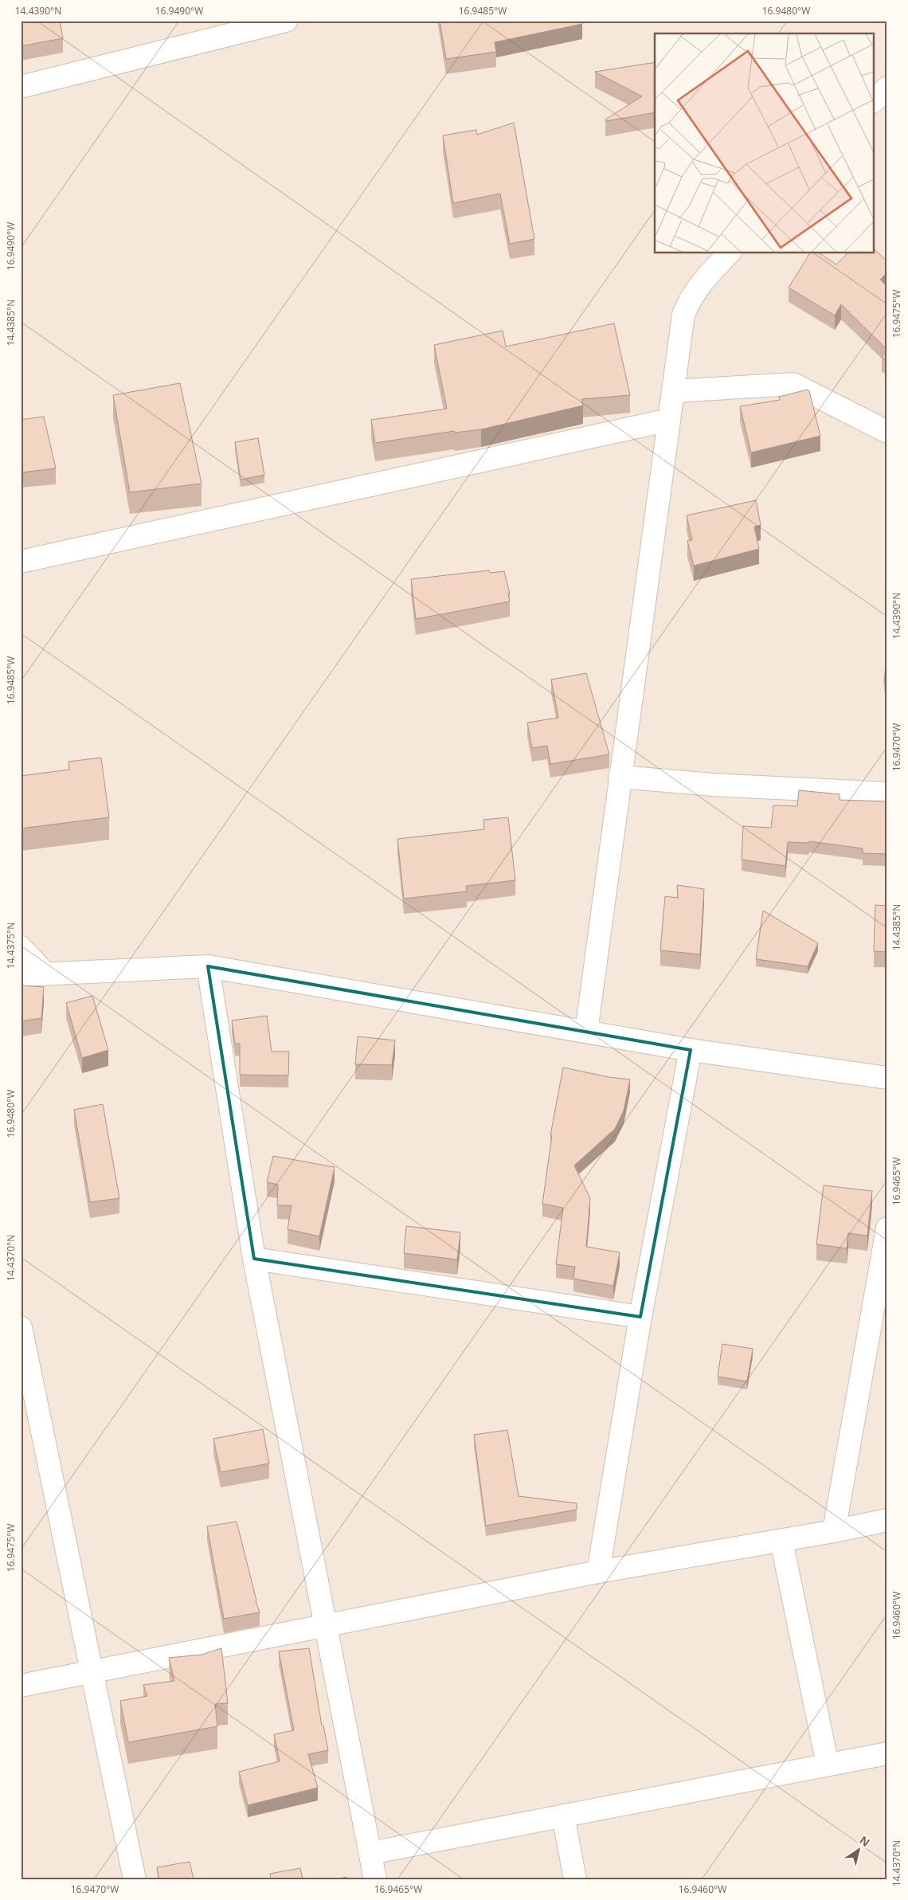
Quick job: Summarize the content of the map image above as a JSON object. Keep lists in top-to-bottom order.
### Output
{
  "north": "top right",
  "coordinates": [
    "14.4390°N",
    "16.9490°W",
    "16.9485°W",
    "16.9480°W",
    "16.9475°W",
    "14.4385°N",
    "16.9470°W",
    "14.4375°N",
    "16.9465°W",
    "14.4370°N",
    "16.9460°W"
  ]
}
